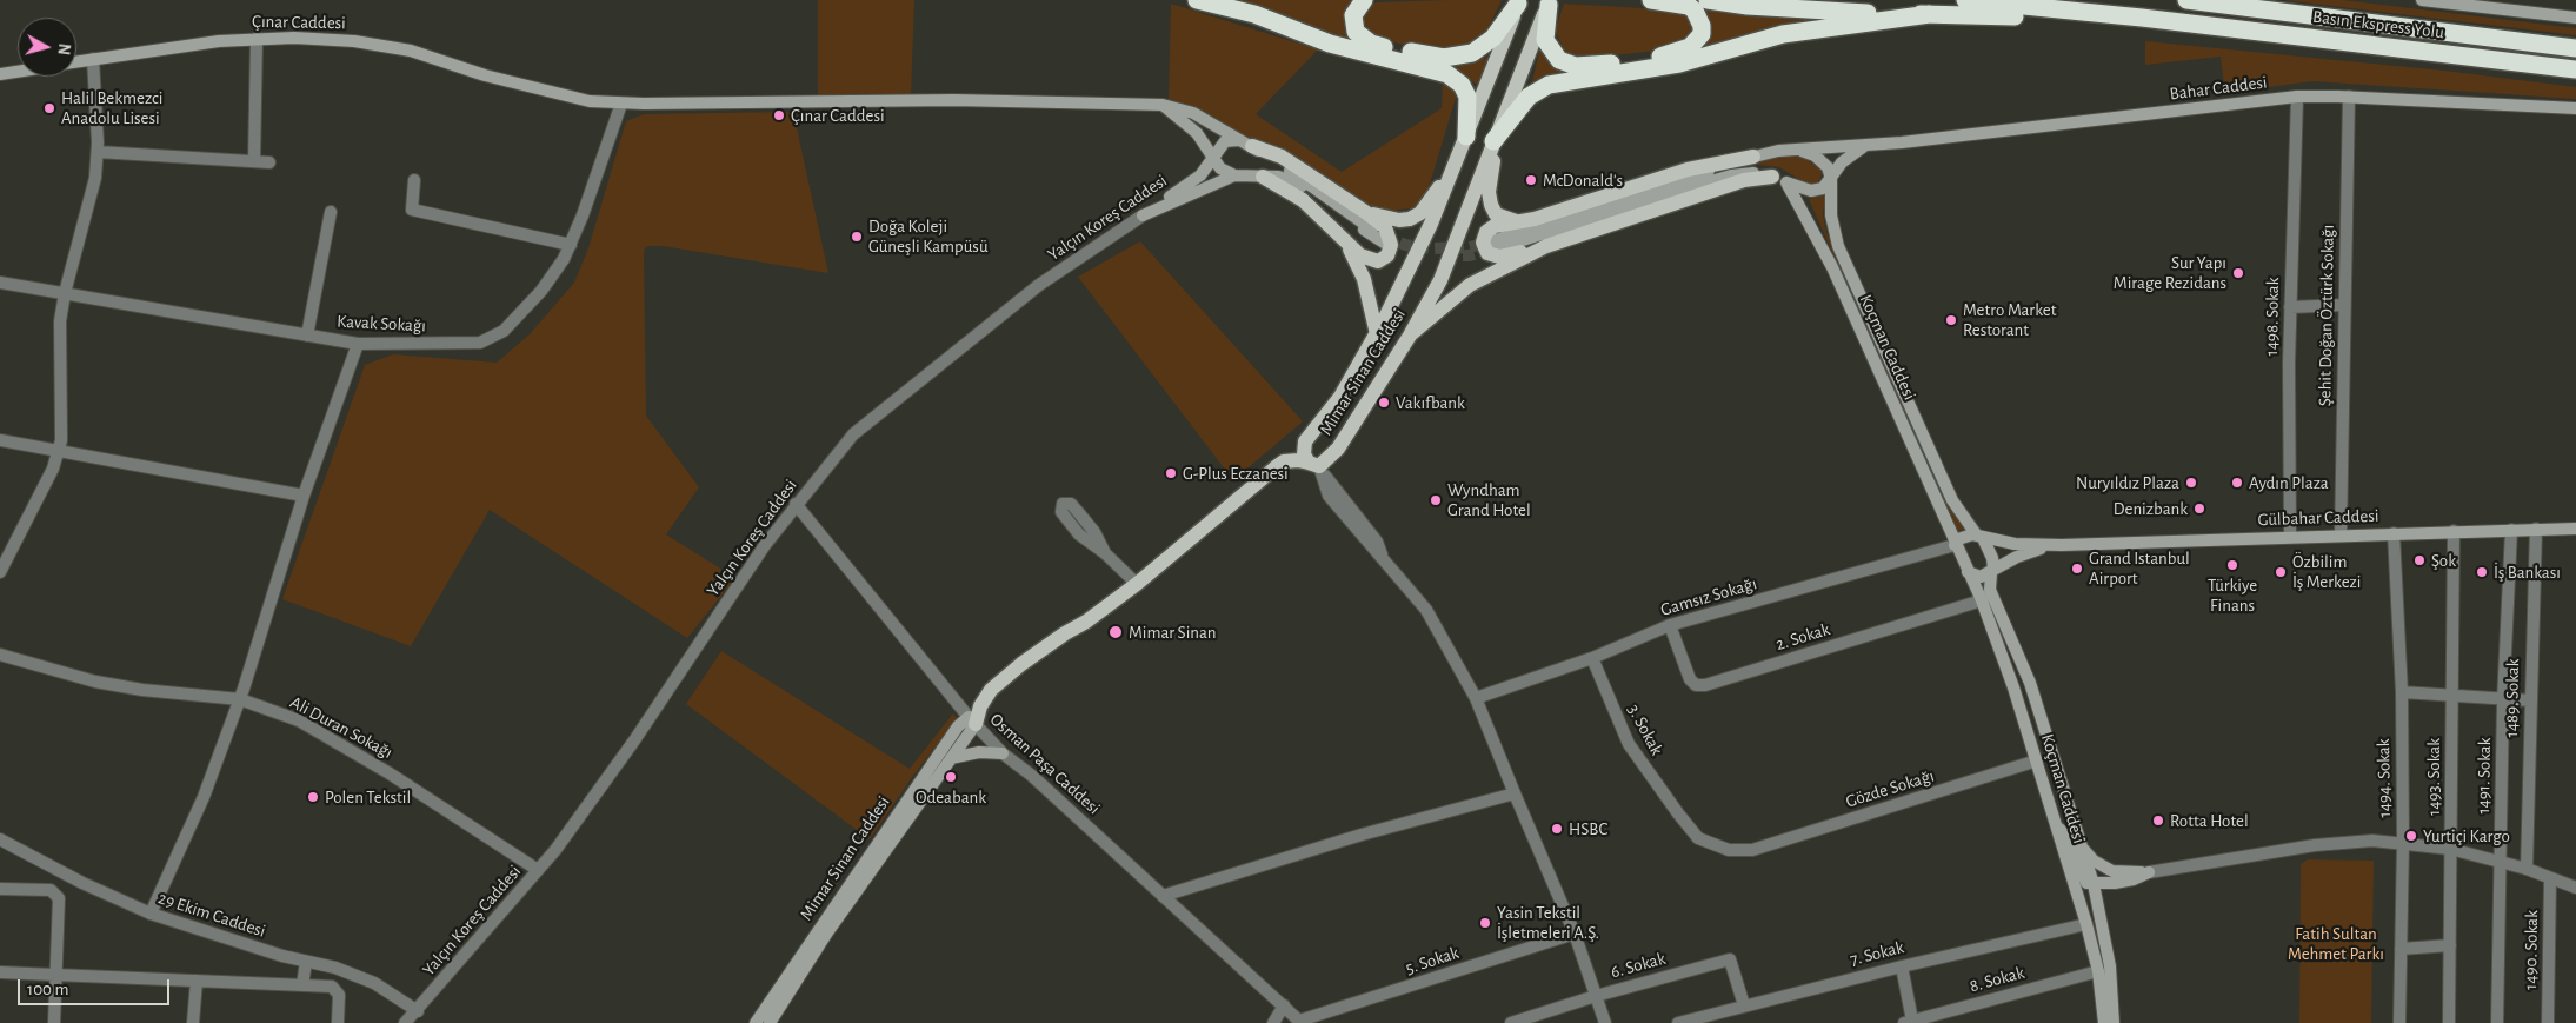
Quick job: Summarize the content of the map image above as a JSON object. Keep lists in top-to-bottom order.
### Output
{
  "streets": {
    "highway": ["Basın Ekspress Yolu"],
    "main road": [
      "Çınar Caddesi",
      "Bahar Caddesi",
      "Yalçın Koreş Caddesi",
      "Koçman Caddesi",
      "Mimar Sinan Caddesi",
      "Gülbahar Caddesi"
    ],
    "street": [
      "Şehit Doğan Öztürk Sokağı",
      "1498. Sokak",
      "Kavak Sokağı",
      "Gamsız Sokağı",
      "2. Sokak",
      "1489. Sokak",
      "Ali Duran Sokağı",
      "3. Sokak",
      "Osman Paşa Caddesi",
      "1491. Sokak",
      "1493. Sokak",
      "1494. Sokak",
      "Gözde Sokağı",
      "29 Ekim Caddesi",
      "1490. Sokak",
      "7. Sokak",
      "5. Sokak",
      "6. Sokak",
      "8. Sokak"
    ]
  },
  "crossings": [
    ["Çınar Caddesi", "Yalçın Koreş Caddesi"],
    ["Çınar Caddesi", "Kavak Sokağı"],
    ["Bahar Caddesi", "Şehit Doğan Öztürk Sokağı"],
    ["Bahar Caddesi", "1498. Sokak"],
    ["Yalçın Koreş Caddesi", "Ali Duran Sokağı"],
    ["Yalçın Koreş Caddesi", "Osman Paşa Caddesi"],
    ["Yalçın Koreş Caddesi", "29 Ekim Caddesi"],
    ["Şehit Doğan Öztürk Sokağı", "Gülbahar Caddesi"],
    ["1498. Sokak", "Gülbahar Caddesi"],
    ["Koçman Caddesi", "Gülbahar Caddesi"],
    ["Koçman Caddesi", "Gamsız Sokağı"],
    ["Koçman Caddesi", "2. Sokak"],
    ["Koçman Caddesi", "Gözde Sokağı"],
    ["Koçman Caddesi", "7. Sokak"],
    ["Koçman Caddesi", "8. Sokak"],
    ["Mimar Sinan Caddesi", "Osman Paşa Caddesi"],
    ["Gülbahar Caddesi", "1489. Sokak"],
    ["Gülbahar Caddesi", "1491. Sokak"],
    ["Gülbahar Caddesi", "1493. Sokak"],
    ["Gülbahar Caddesi", "1494. Sokak"],
    ["Gamsız Sokağı", "2. Sokak"],
    ["Gamsız Sokağı", "3. Sokak"],
    ["3. Sokak", "Gözde Sokağı"],
    ["Osman Paşa Caddesi", "5. Sokak"],
    ["7. Sokak", "6. Sokak"]
  ],
  "parks": ["Fatih Sultan Mehmet Parkı"],
  "places": [
    "Halil Bekmezci Anadolu Lisesi",
    "Çınar Caddesi",
    "McDonald's",
    "Doğa Koleji Güneşli Kampüsü",
    "Sur Yapı Mirage Rezidans",
    "Metro Market Restorant",
    "Vakıfbank",
    "G-Plus Eczanesi",
    "Nuryıldız Plaza",
    "Aydın Plaza",
    "Wyndham Grand Hotel",
    "Denizbank",
    "Şok",
    "Türkiye Finans",
    "Grand Istanbul Airport",
    "Özbilim İş Merkezi",
    "İş Bankası",
    "Mimar Sinan",
    "Odeabank",
    "Polen Tekstil",
    "Rotta Hotel",
    "HSBC",
    "Yurtiçi Kargo",
    "Yasin Tekstil İşletmeleri A.Ş."
  ],
  "scale_bar": "100 m",
  "north": "right"
}
